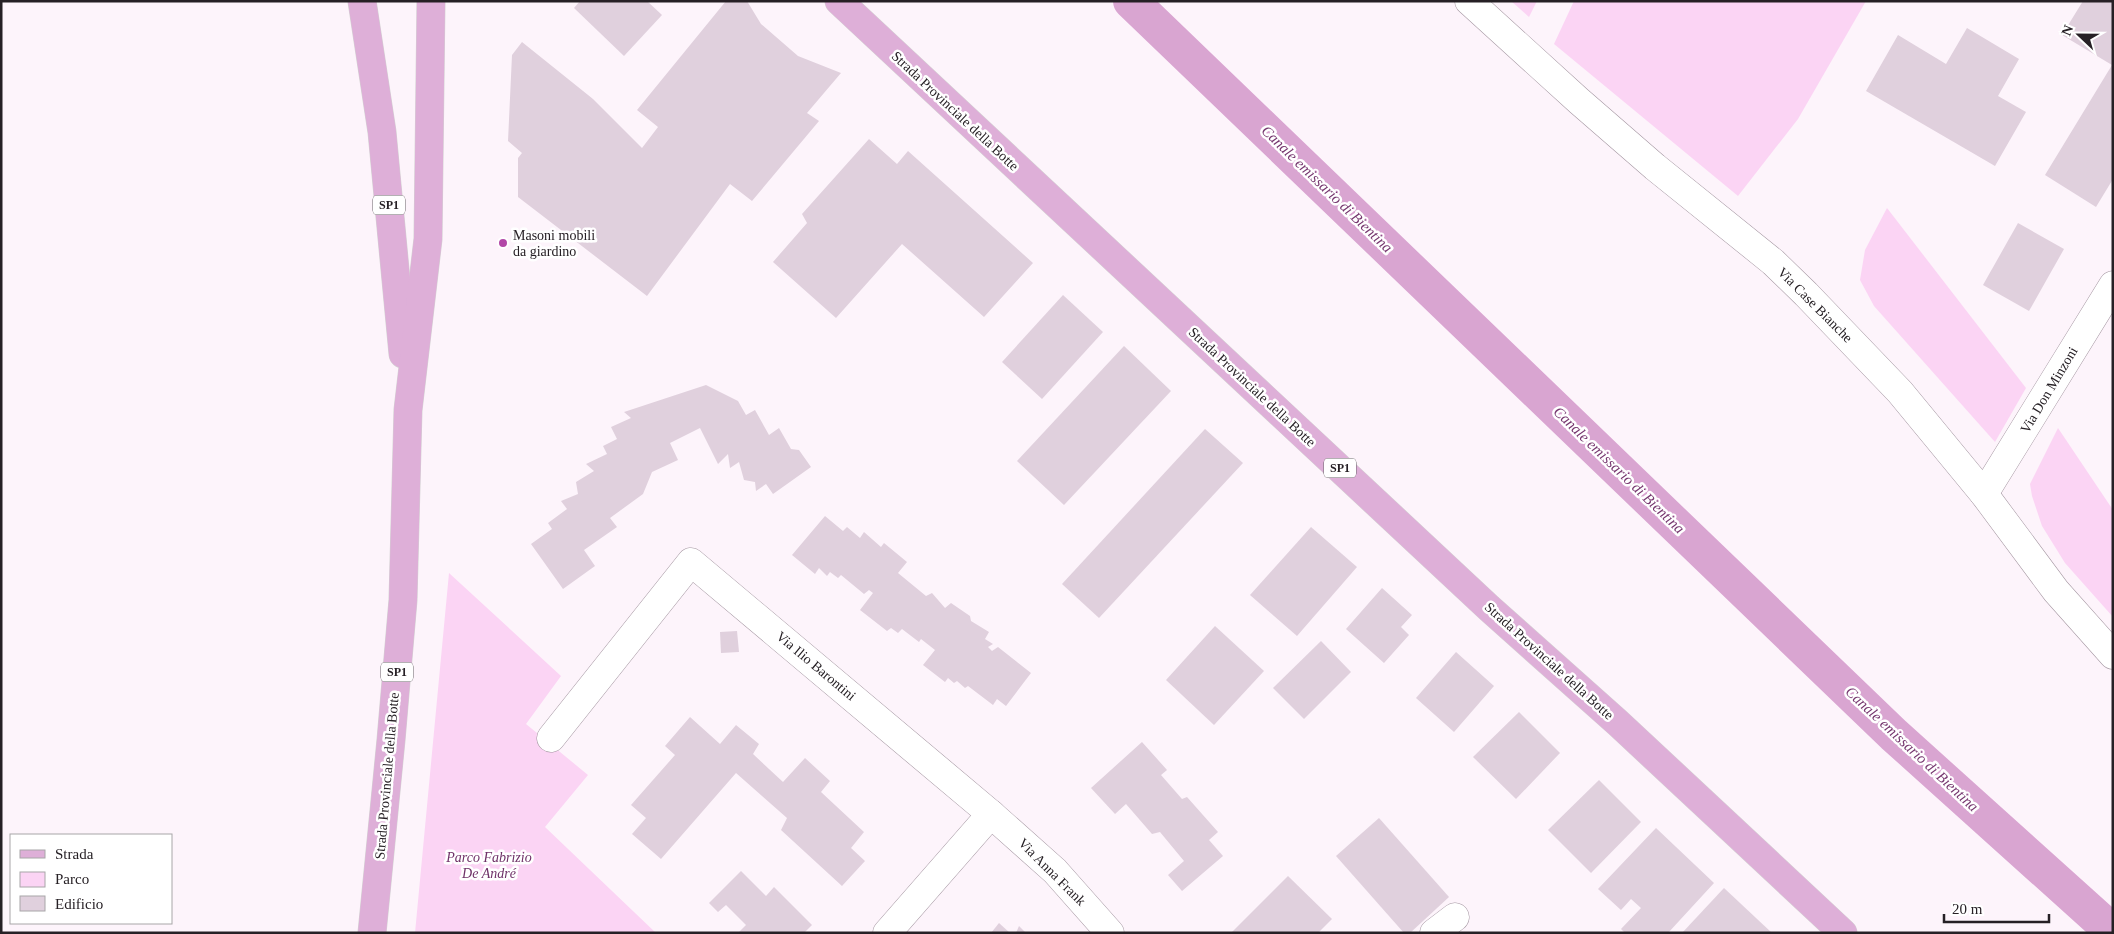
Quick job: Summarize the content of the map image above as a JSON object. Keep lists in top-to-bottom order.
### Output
{
  "streets": {
    "main road": ["Strada Provinciale della Botte", "SP1"],
    "street": [
      "Via Case Bianche",
      "Via Don Minzoni",
      "Via Ilio Barontini",
      "Via Anna Frank"
    ]
  },
  "crossings": [
    ["Strada Provinciale della Botte", "SP1"],
    ["Via Case Bianche", "Via Don Minzoni"],
    ["Via Ilio Barontini", "Via Anna Frank"]
  ],
  "water": ["Canale emissario di Bientina"],
  "parks": ["Parco Fabrizio De André"],
  "places": ["Masoni mobili da giardino"],
  "legend": ["Strada", "Parco", "Edificio"],
  "scale_bar": "20 m",
  "north": "left"
}
